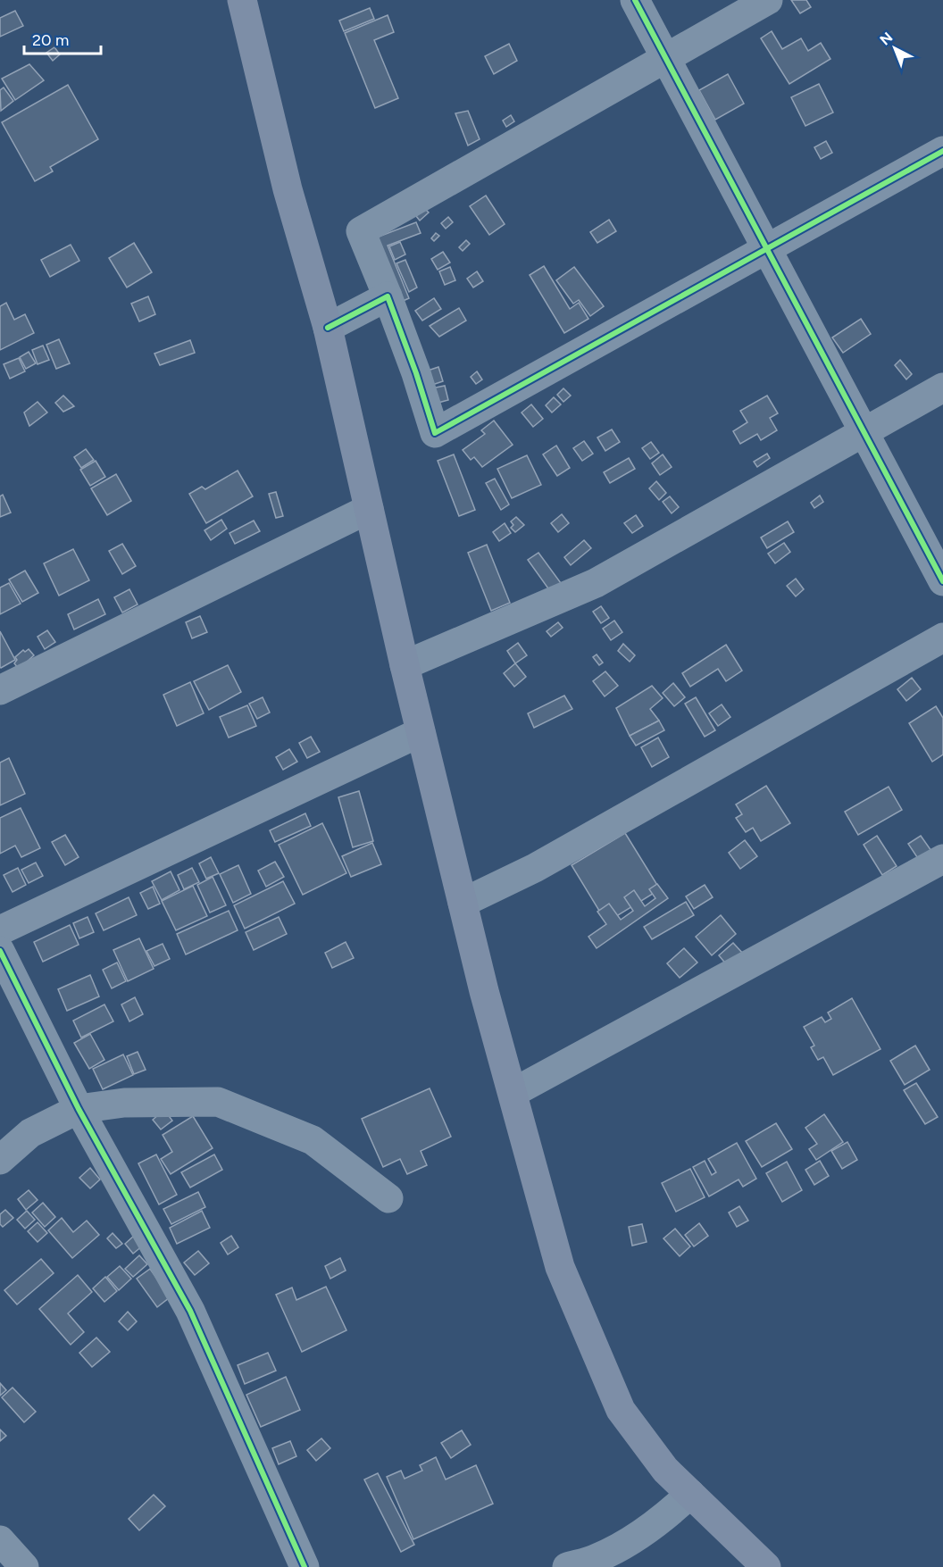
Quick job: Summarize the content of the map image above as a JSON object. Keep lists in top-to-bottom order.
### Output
{
  "scale_bar": "20 m",
  "north": "top left"
}
